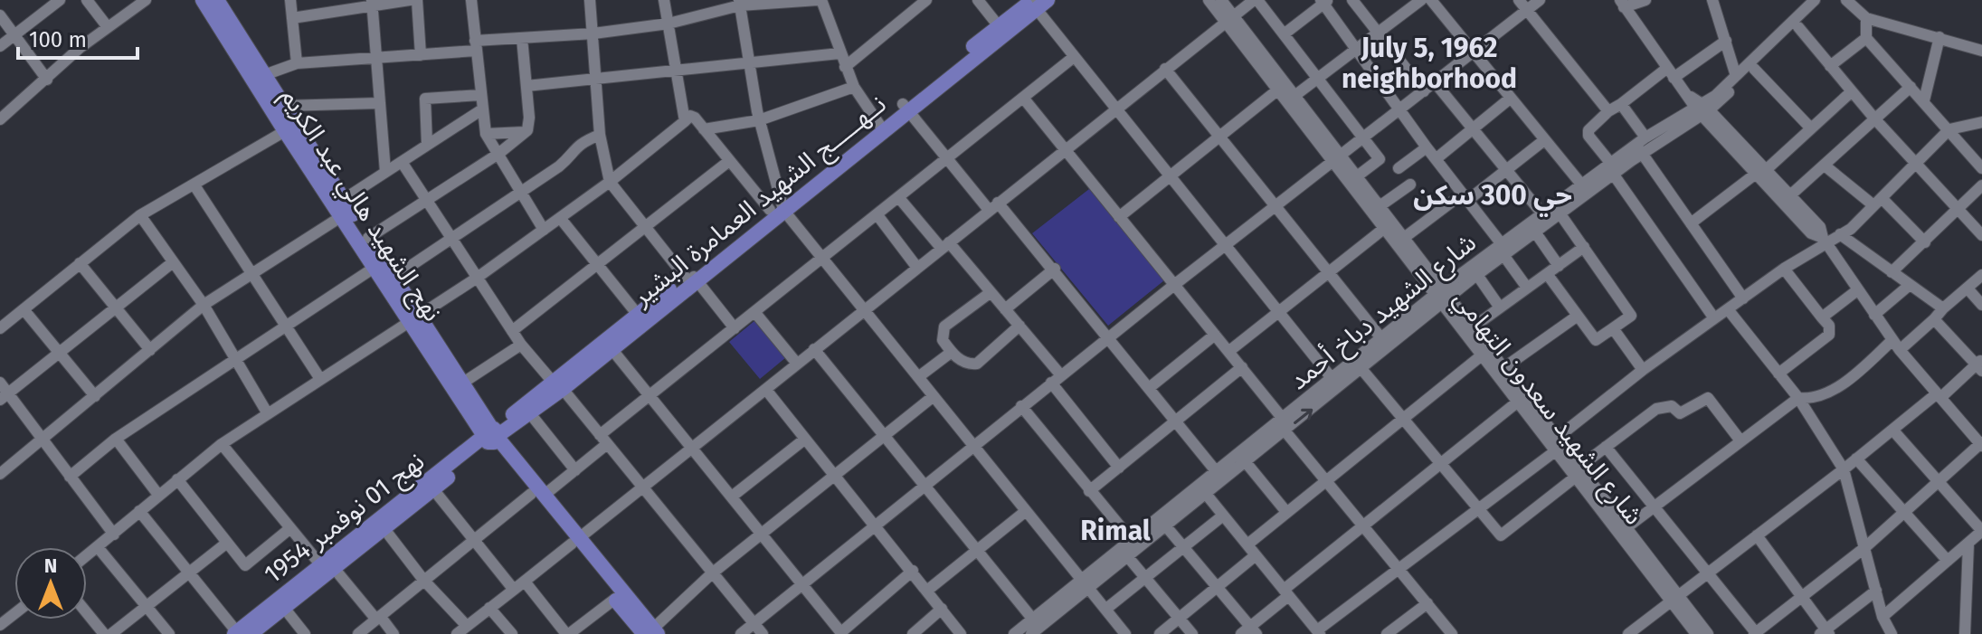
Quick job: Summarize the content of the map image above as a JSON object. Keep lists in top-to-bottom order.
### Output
{
  "streets": {
    "main road": ["نــهـــــج الشهيد العمامرة البشير", "نهج الشهيد هالي عبد الكريم", "نهج 01 نوفمبر 1954"],
    "street": ["شارع الشهيد دباخ أحمد", "شارع الشهيد سعدون التهامي"]
  },
  "crossings": [
    ["نــهـــــج الشهيد العمامرة البشير", "نهج الشهيد هالي عبد الكريم"],
    ["نــهـــــج الشهيد العمامرة البشير", "نهج 01 نوفمبر 1954"],
    ["نهج الشهيد هالي عبد الكريم", "نهج 01 نوفمبر 1954"],
    ["شارع الشهيد دباخ أحمد", "شارع الشهيد سعدون التهامي"]
  ],
  "districts": ["July 5, 1962 neighborhood", "حي 300 سكن", "Rimal"],
  "scale_bar": "100 m",
  "north": "top"
}
